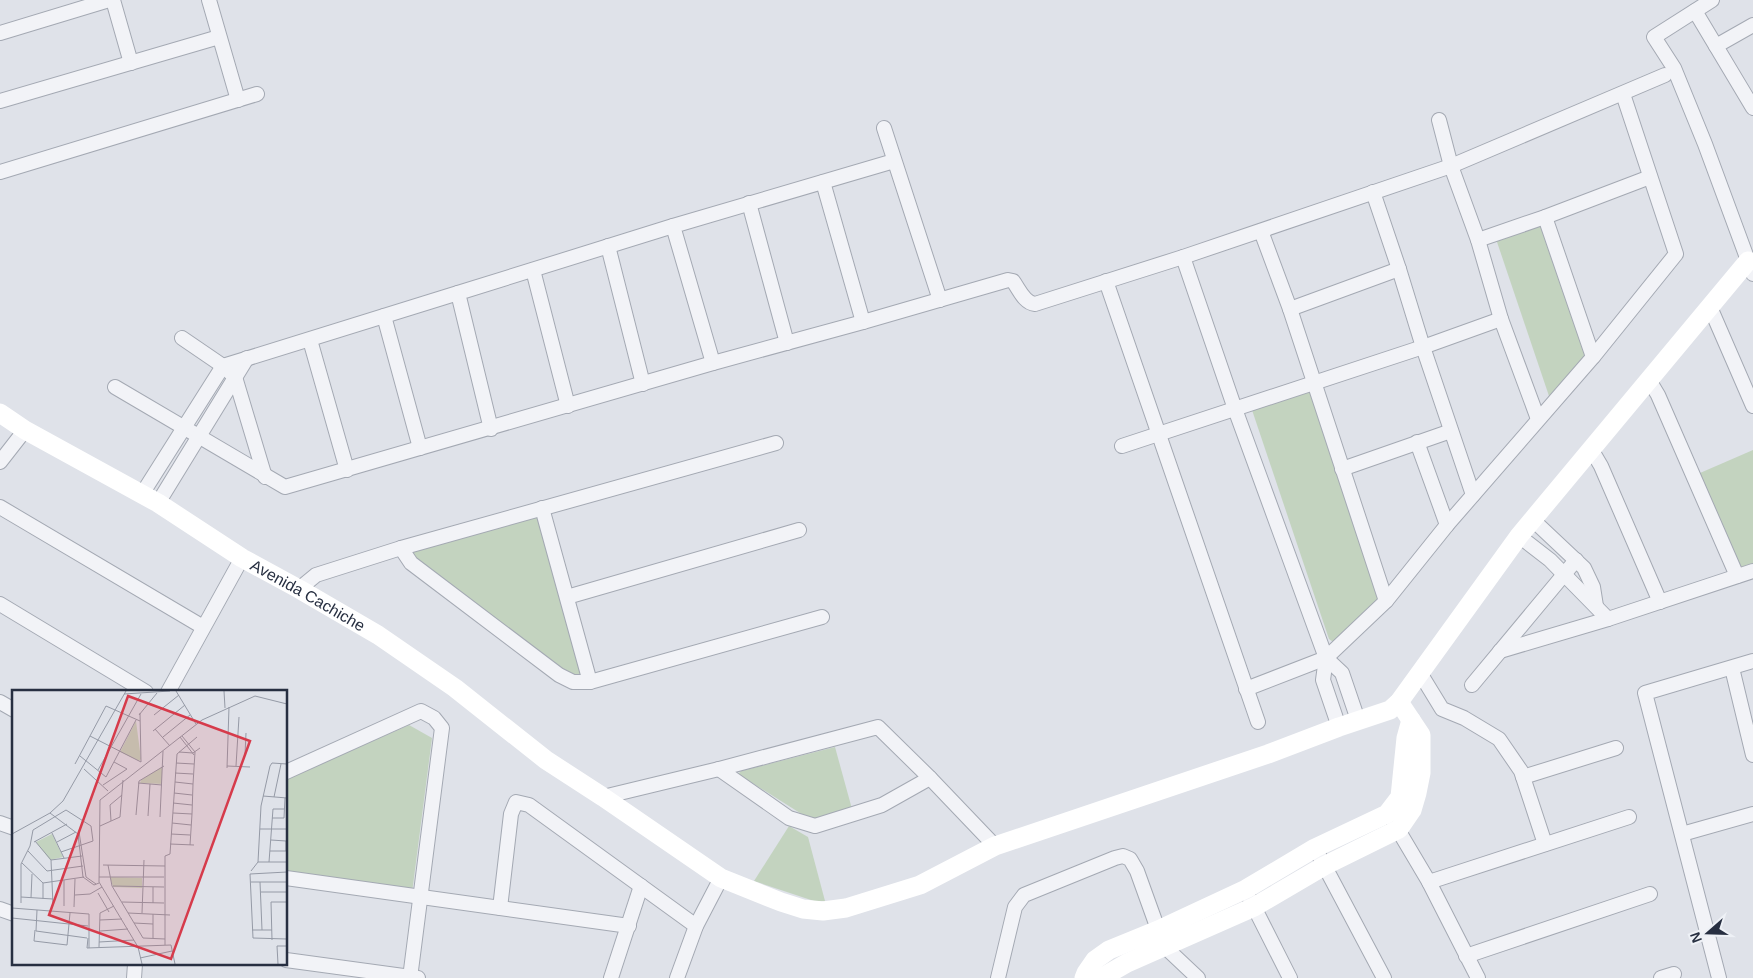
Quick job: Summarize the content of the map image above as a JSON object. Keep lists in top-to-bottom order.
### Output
{
  "streets": {
    "street": ["Avenida Cachiche"]
  },
  "north": "left"
}
